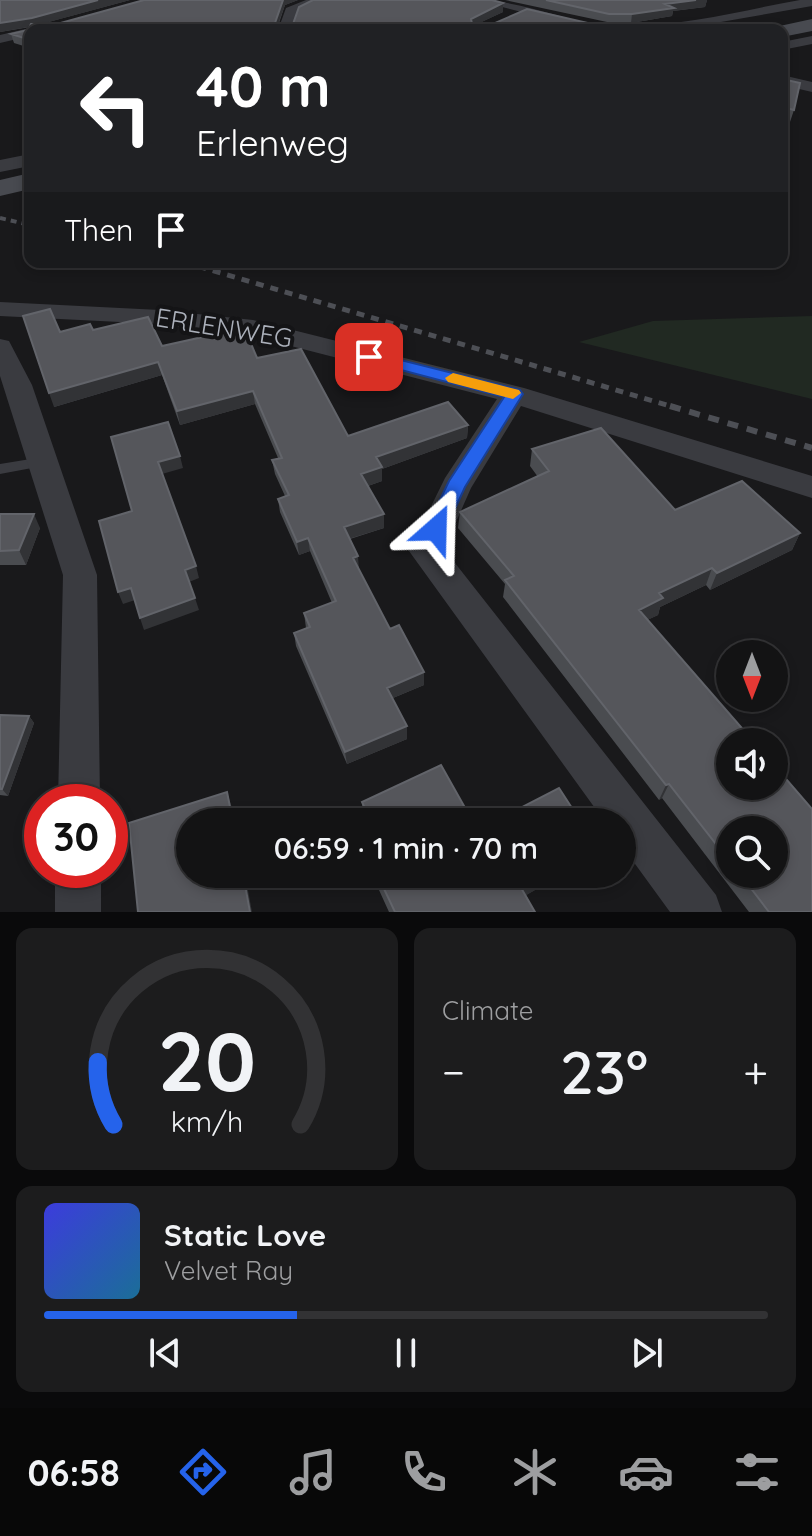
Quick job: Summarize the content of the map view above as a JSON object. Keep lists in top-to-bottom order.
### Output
{
  "streets": {
    "street": ["ERLENWEG"]
  },
  "north": "bottom",
  "page": {
    "turn": ["40 m", "Erlenweg"],
    "then": "Then",
    "limit": "30",
    "trip": "06:59 · 1 min · 70 m",
    "tile": "Climate",
    "heat": ["−", "23°", "+"],
    "song": ["Static Love", "Velvet Ray"],
    "tabs": "06:58",
    "gauge": ["20", "km/h"]
  }
}
